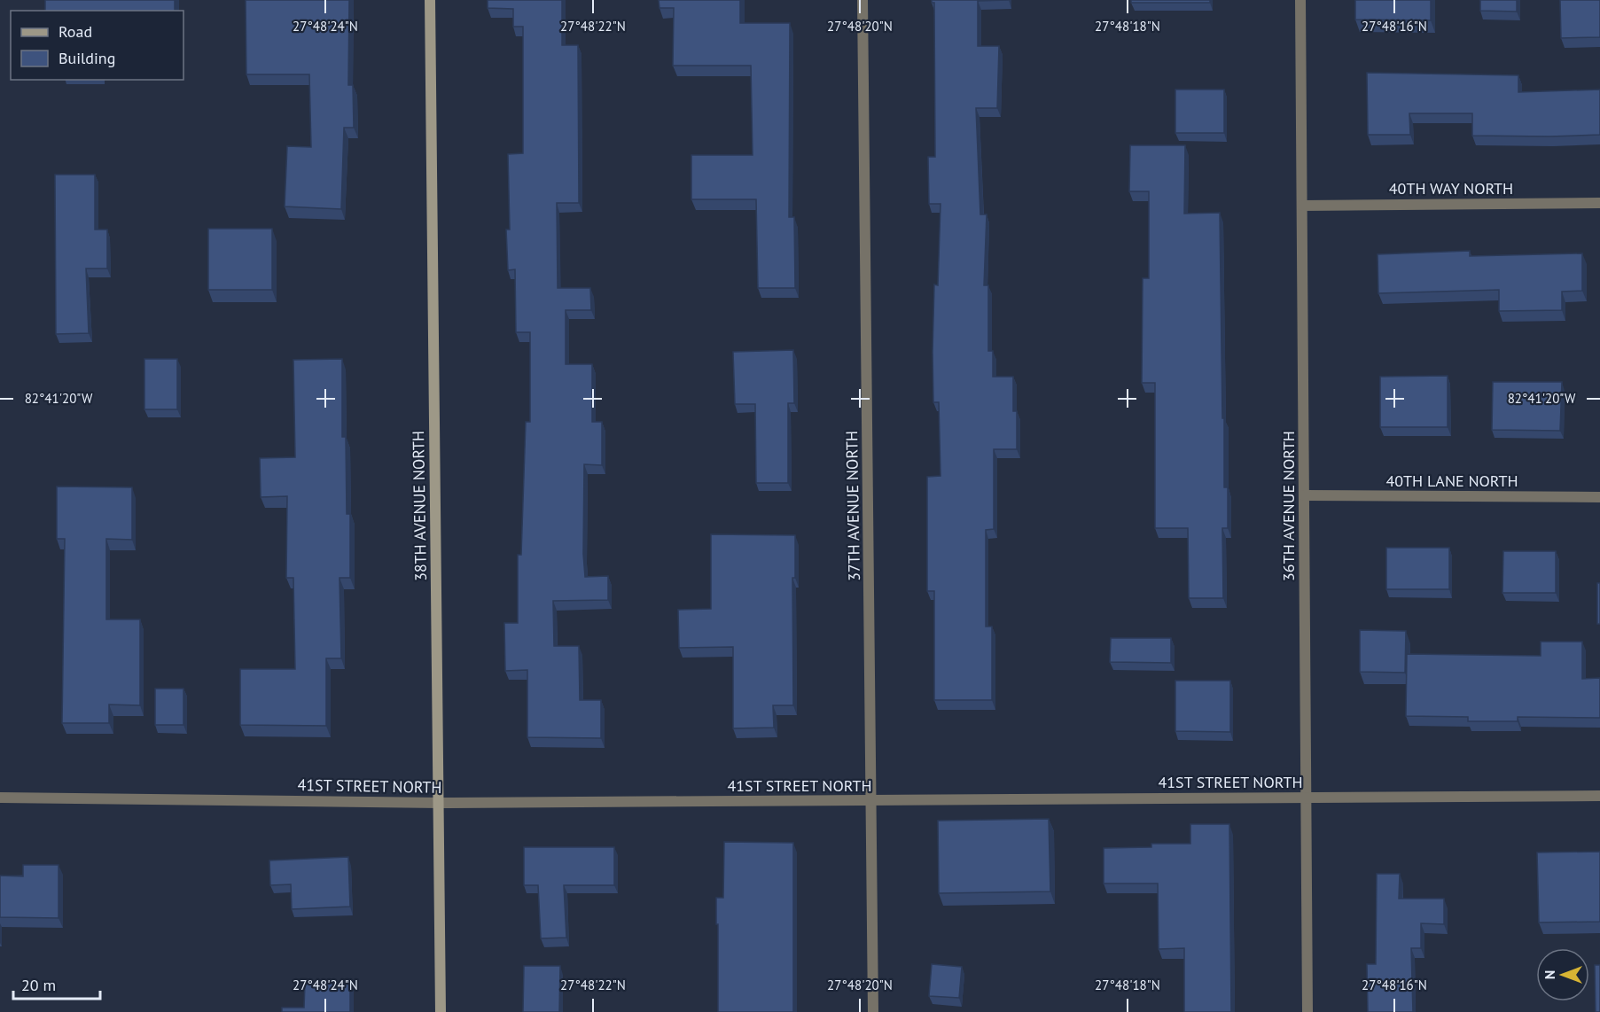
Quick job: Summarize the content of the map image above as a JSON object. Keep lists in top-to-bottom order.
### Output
{
  "streets": {
    "main road": ["38TH AVENUE NORTH"],
    "street": [
      "40TH WAY NORTH",
      "40TH LANE NORTH",
      "37TH AVENUE NORTH",
      "36TH AVENUE NORTH",
      "41ST STREET NORTH"
    ]
  },
  "crossings": [
    ["40TH WAY NORTH", "36TH AVENUE NORTH"],
    ["40TH LANE NORTH", "36TH AVENUE NORTH"],
    ["38TH AVENUE NORTH", "41ST STREET NORTH"],
    ["37TH AVENUE NORTH", "41ST STREET NORTH"],
    ["36TH AVENUE NORTH", "41ST STREET NORTH"]
  ],
  "legend": ["Road", "Building"],
  "scale_bar": "20 m",
  "north": "left",
  "coordinates": [
    "27°48'24\"N",
    "27°48'22\"N",
    "27°48'20\"N",
    "27°48'18\"N",
    "27°48'16\"N",
    "82°41'20\"W"
  ]
}
